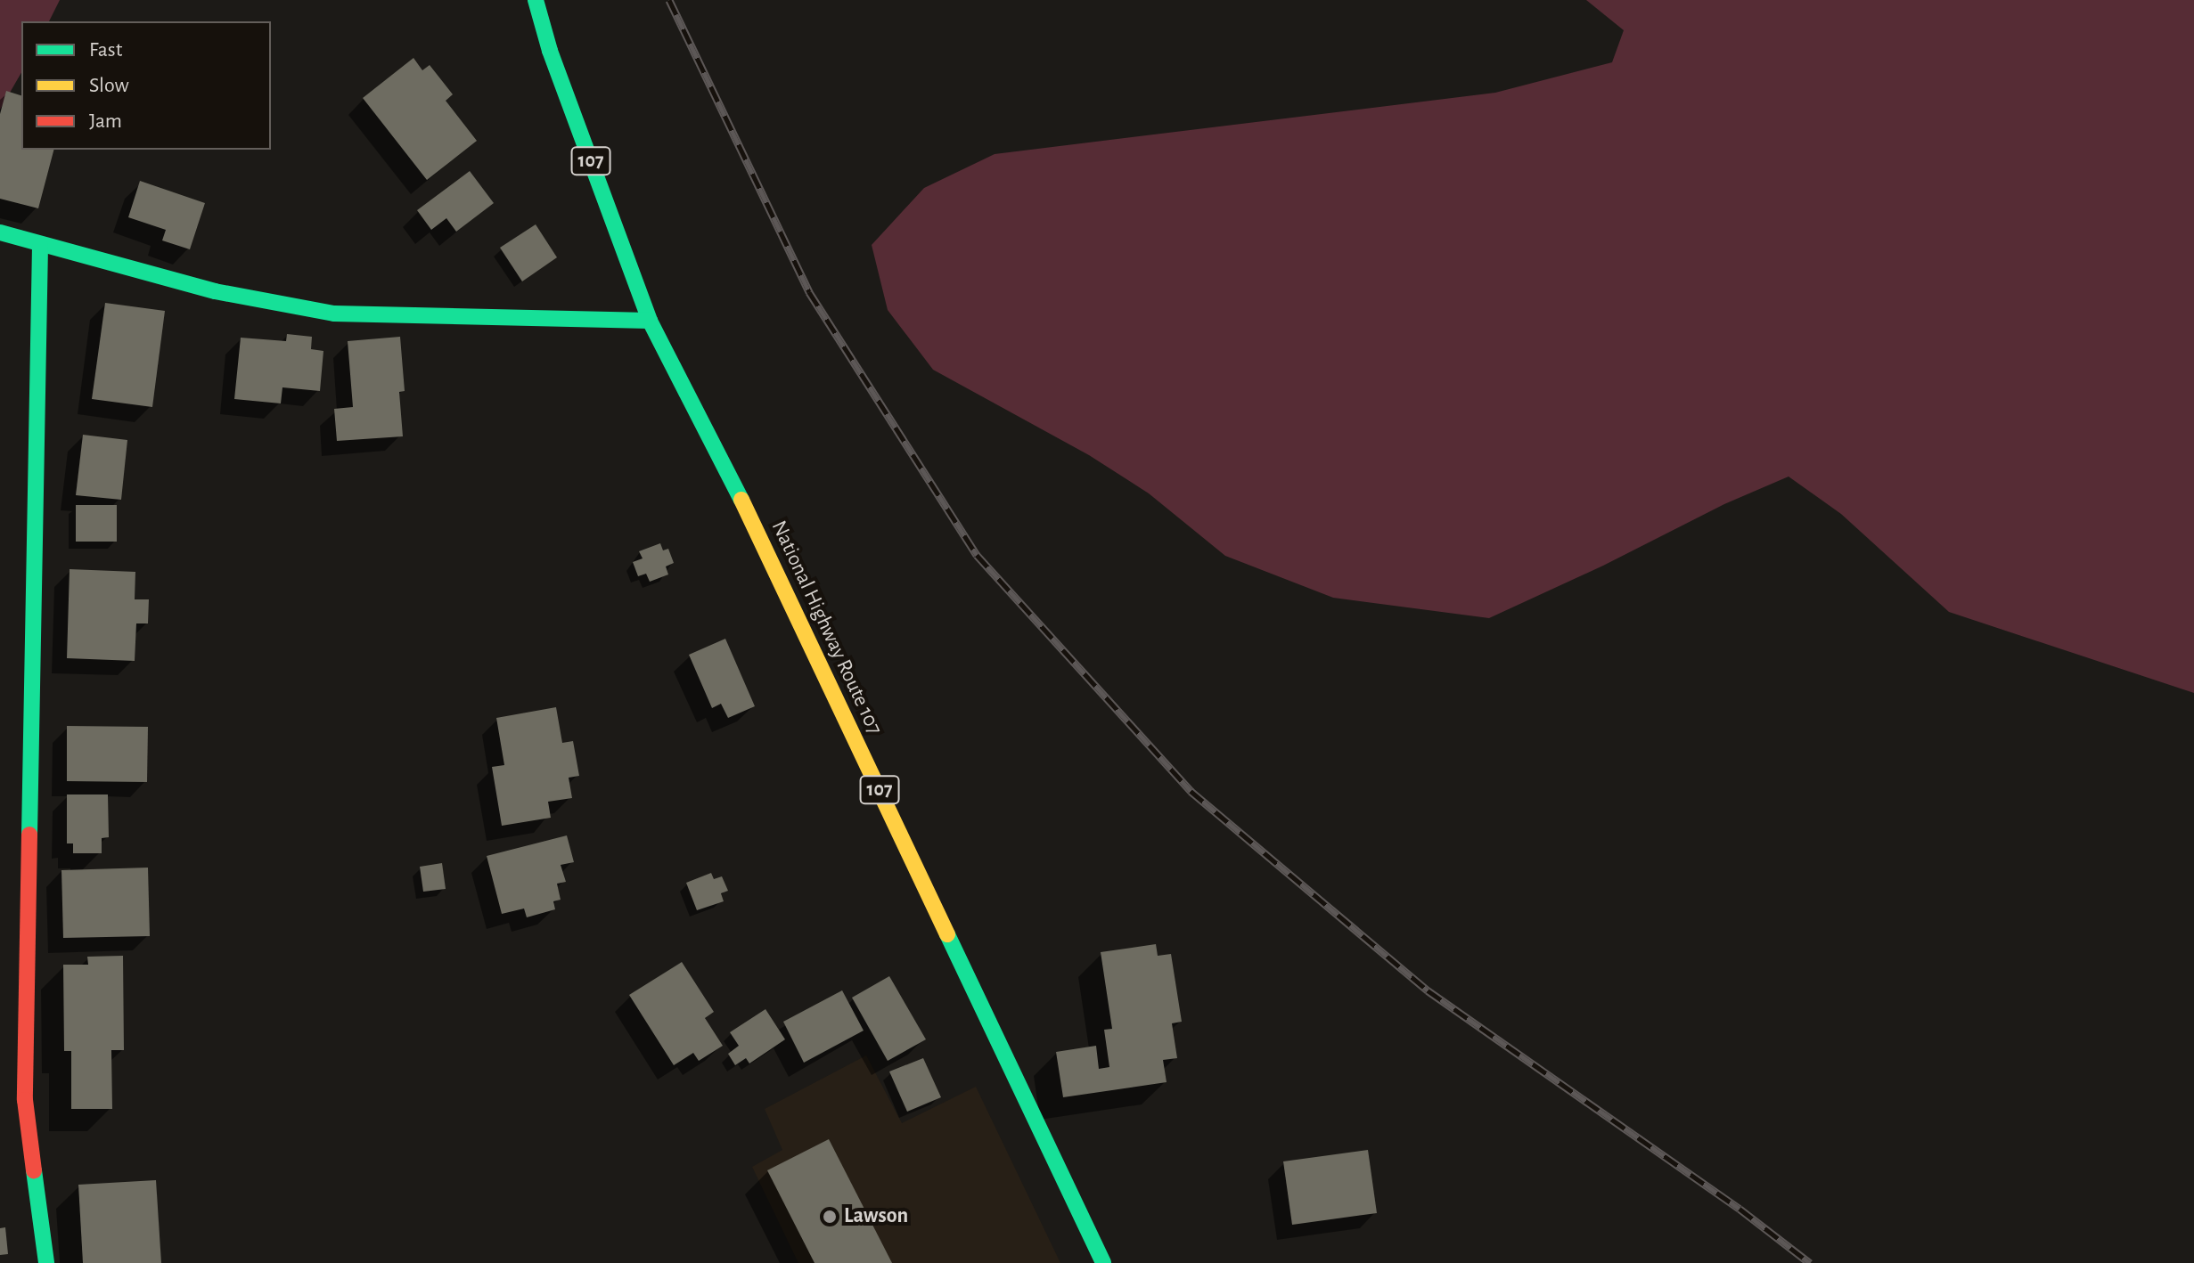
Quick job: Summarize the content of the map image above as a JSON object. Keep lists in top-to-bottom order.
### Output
{
  "streets": {
    "main road": ["107", "National Highway Route 107"]
  },
  "places": ["Lawson"],
  "legend": ["Fast", "Slow", "Jam"]
}
